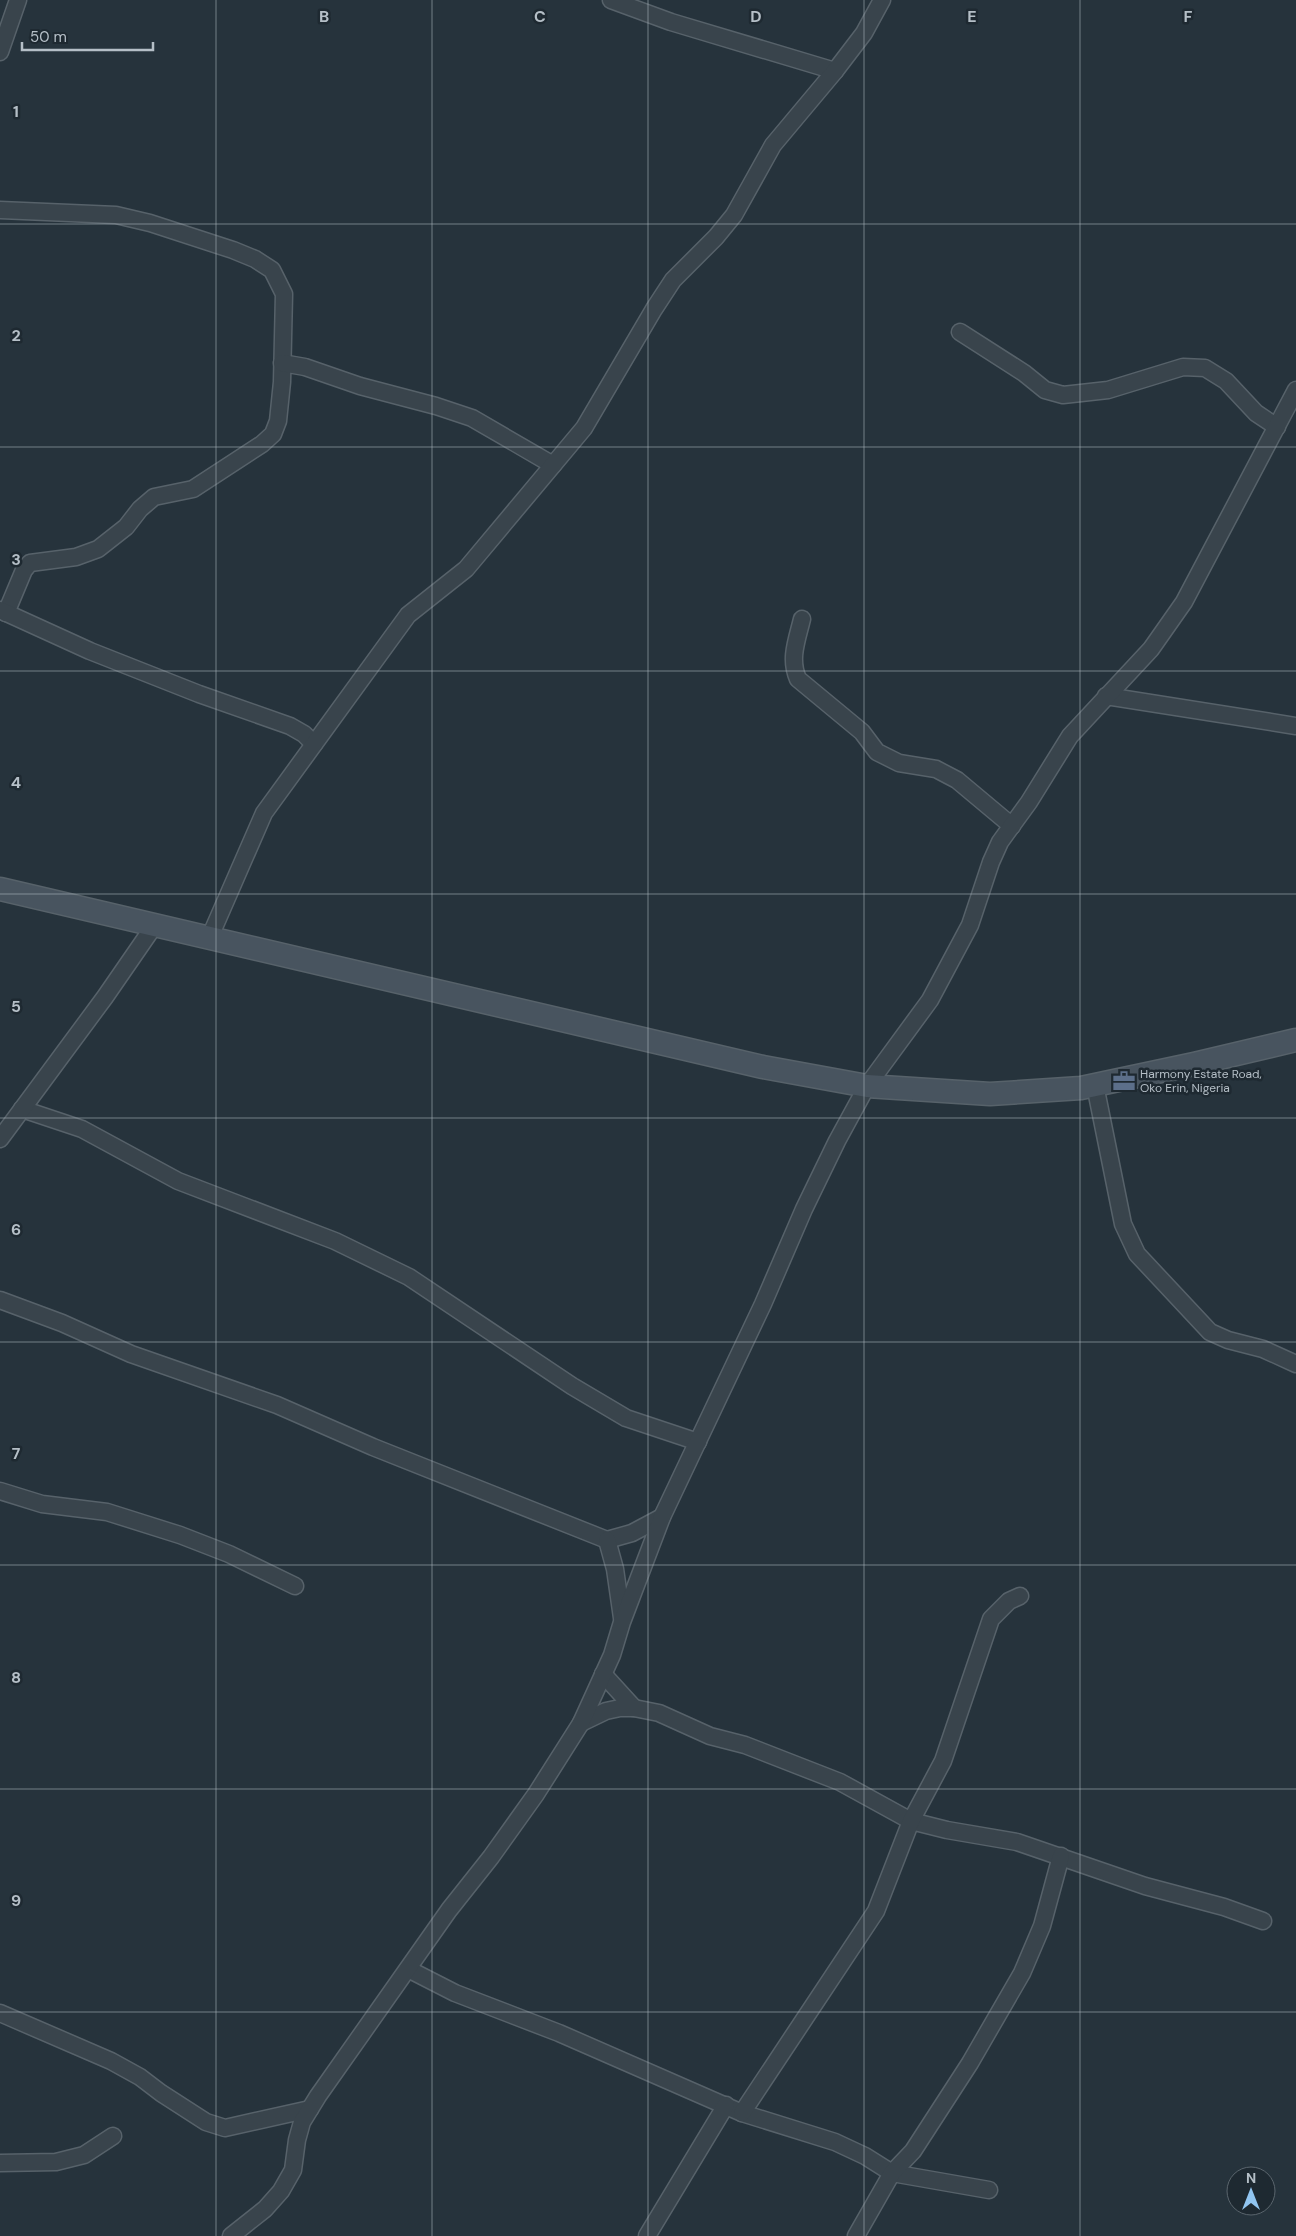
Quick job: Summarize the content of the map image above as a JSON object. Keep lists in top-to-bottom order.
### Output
{
  "places": {
    "office": ["Harmony Estate Road, Oko Erin, Nigeria"]
  },
  "scale_bar": "50 m",
  "north": "top",
  "grid": {
    "columns": [
      "B",
      "C",
      "D",
      "E",
      "F"
    ],
    "rows": [
      "1",
      "2",
      "3",
      "4",
      "5",
      "6",
      "7",
      "8",
      "9"
    ]
  }
}
